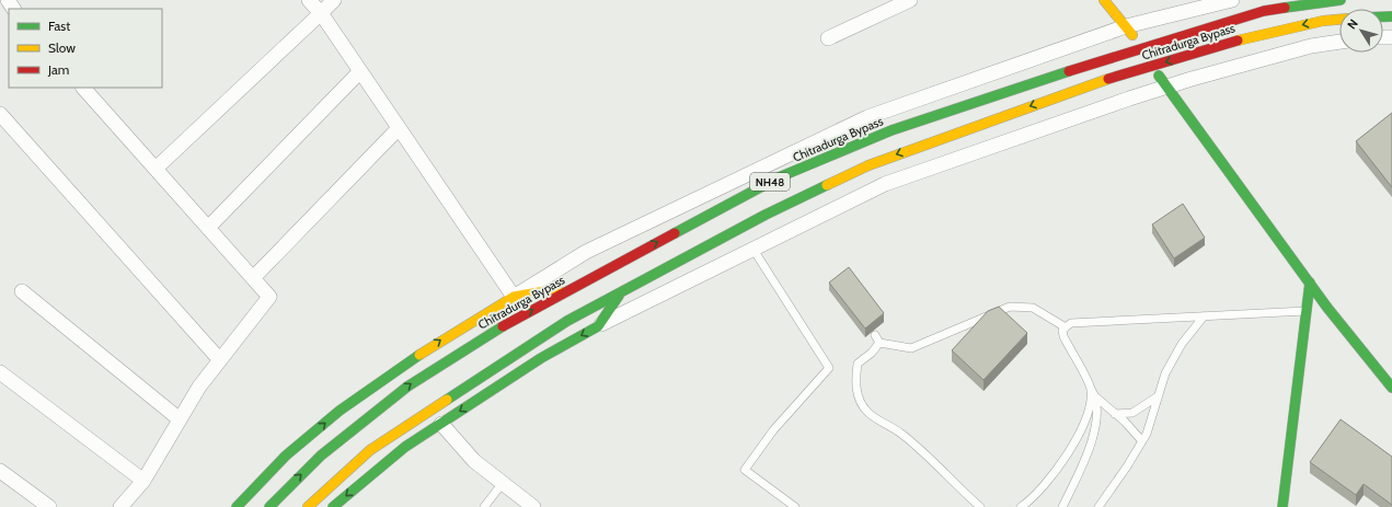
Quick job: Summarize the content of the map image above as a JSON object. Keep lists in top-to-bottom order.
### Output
{
  "streets": {
    "main road": ["Chitradurga Bypass", "NH48"]
  },
  "legend": ["Fast", "Slow", "Jam"],
  "north": "top left"
}
